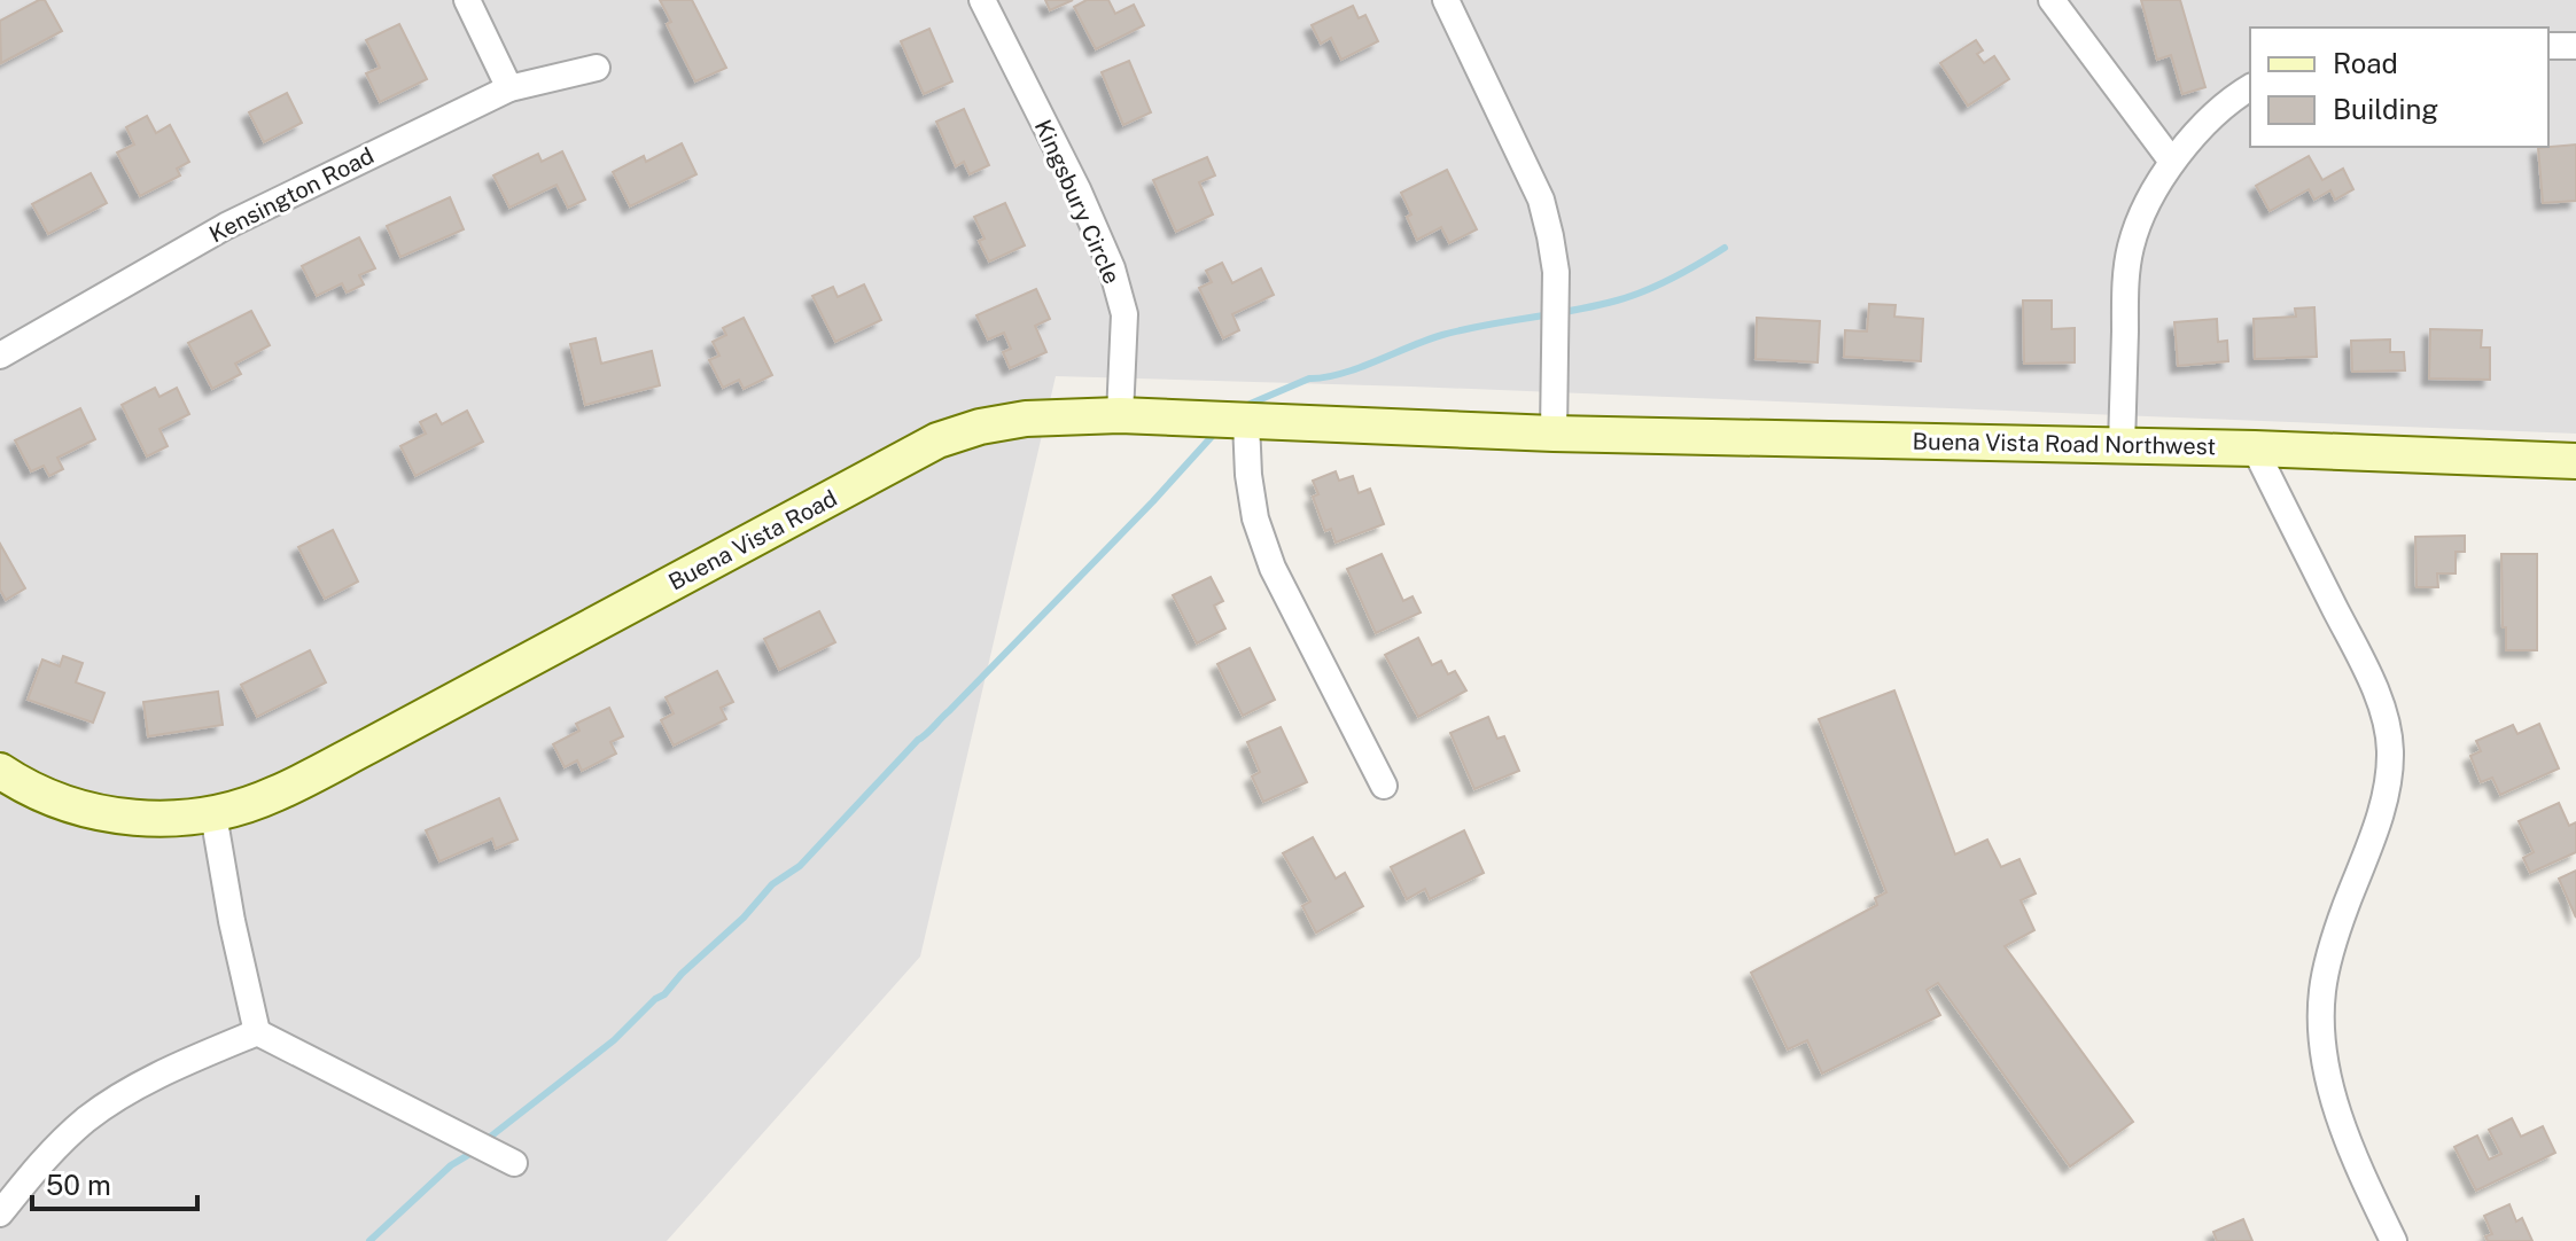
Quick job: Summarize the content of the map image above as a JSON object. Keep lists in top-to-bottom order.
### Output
{
  "streets": {
    "street": [
      "Kensington Road",
      "Kingsbury Circle",
      "Buena Vista Road Northwest",
      "Buena Vista Road"
    ]
  },
  "crossings": [
    ["Kingsbury Circle", "Buena Vista Road"],
    ["Buena Vista Road Northwest", "Buena Vista Road"]
  ],
  "legend": ["Road", "Building"],
  "scale_bar": "50 m"
}
